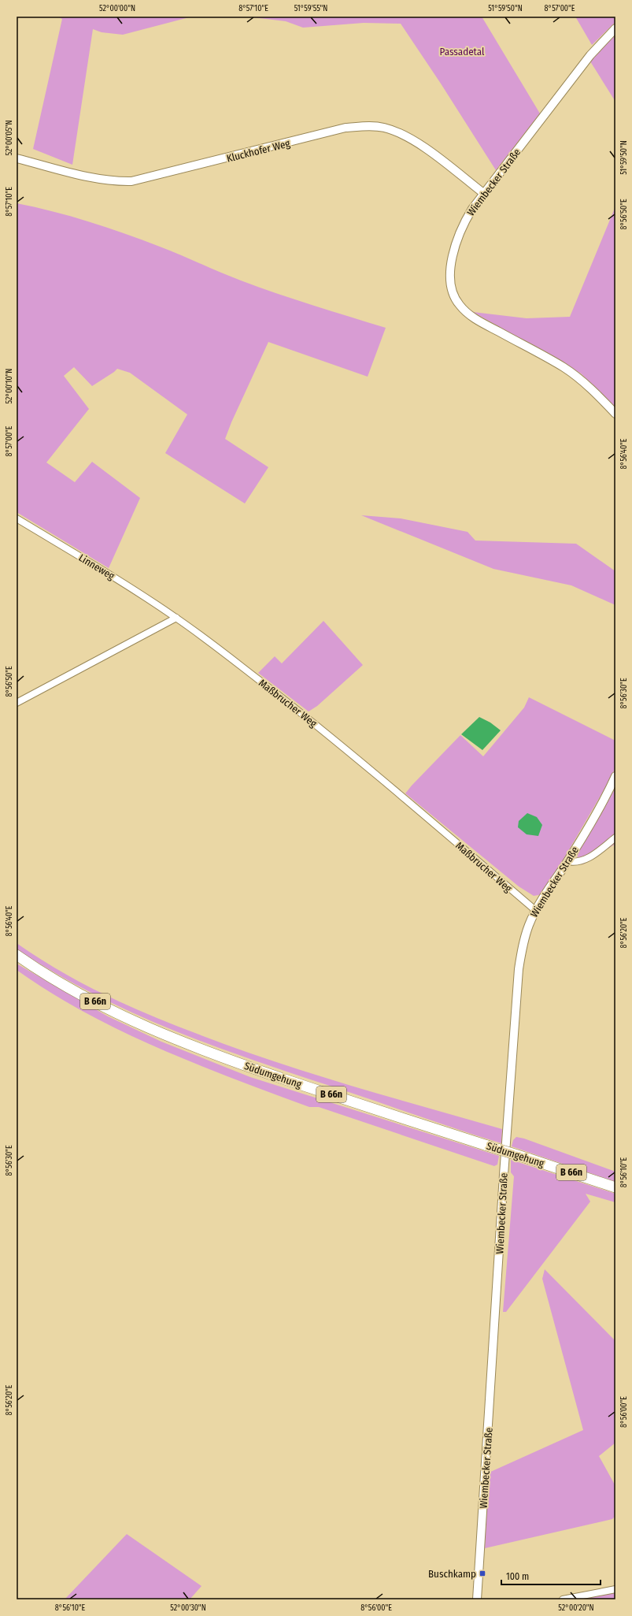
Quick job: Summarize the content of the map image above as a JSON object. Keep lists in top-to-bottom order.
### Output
{
  "streets": {
    "main road": ["B 66n", "Südumgehung"],
    "street": [
      "Kluckhofer Weg",
      "Wiembecker Straße",
      "Linneweg",
      "Maßbrucher Weg"
    ]
  },
  "crossings": [
    ["Kluckhofer Weg", "Wiembecker Straße"],
    ["Wiembecker Straße", "Maßbrucher Weg"],
    ["Linneweg", "Maßbrucher Weg"]
  ],
  "parks": ["Passadetal"],
  "places": {
    "transit": ["Buschkamp"]
  },
  "scale_bar": "100 m",
  "coordinates": [
    "52°00'00\"N",
    "8°57'10\"E",
    "51°59'55\"N",
    "51°59'50\"N",
    "8°57'00\"E",
    "52°00'05\"N",
    "8°56'50\"E",
    "52°00'10\"N",
    "8°56'40\"E",
    "8°56'30\"E",
    "8°56'20\"E",
    "8°56'10\"E",
    "8°56'00\"E",
    "52°00'30\"N",
    "52°00'20\"N"
  ]
}
